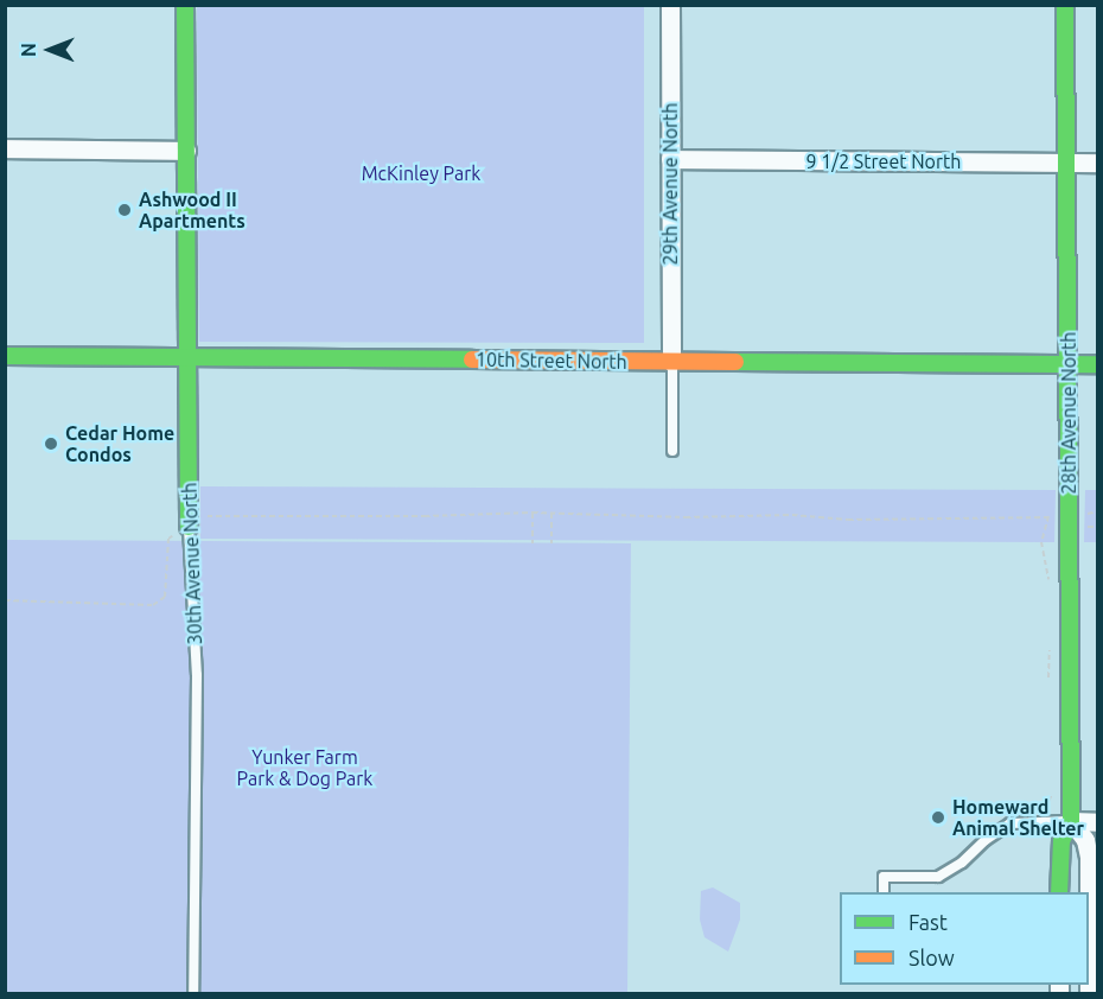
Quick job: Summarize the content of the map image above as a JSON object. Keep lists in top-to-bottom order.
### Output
{
  "streets": {
    "street": [
      "9 1/2 Street North",
      "29th Avenue North",
      "10th Street North",
      "28th Avenue North",
      "30th Avenue North"
    ]
  },
  "crossings": [
    ["9 1/2 Street North", "29th Avenue North"],
    ["9 1/2 Street North", "28th Avenue North"],
    ["29th Avenue North", "10th Street North"],
    ["10th Street North", "28th Avenue North"],
    ["10th Street North", "30th Avenue North"]
  ],
  "parks": ["McKinley Park", "Yunker Farm Park & Dog Park"],
  "places": ["Ashwood II Apartments", "Cedar Home Condos", "Homeward Animal Shelter"],
  "legend": ["Fast", "Slow"],
  "north": "left"
}
